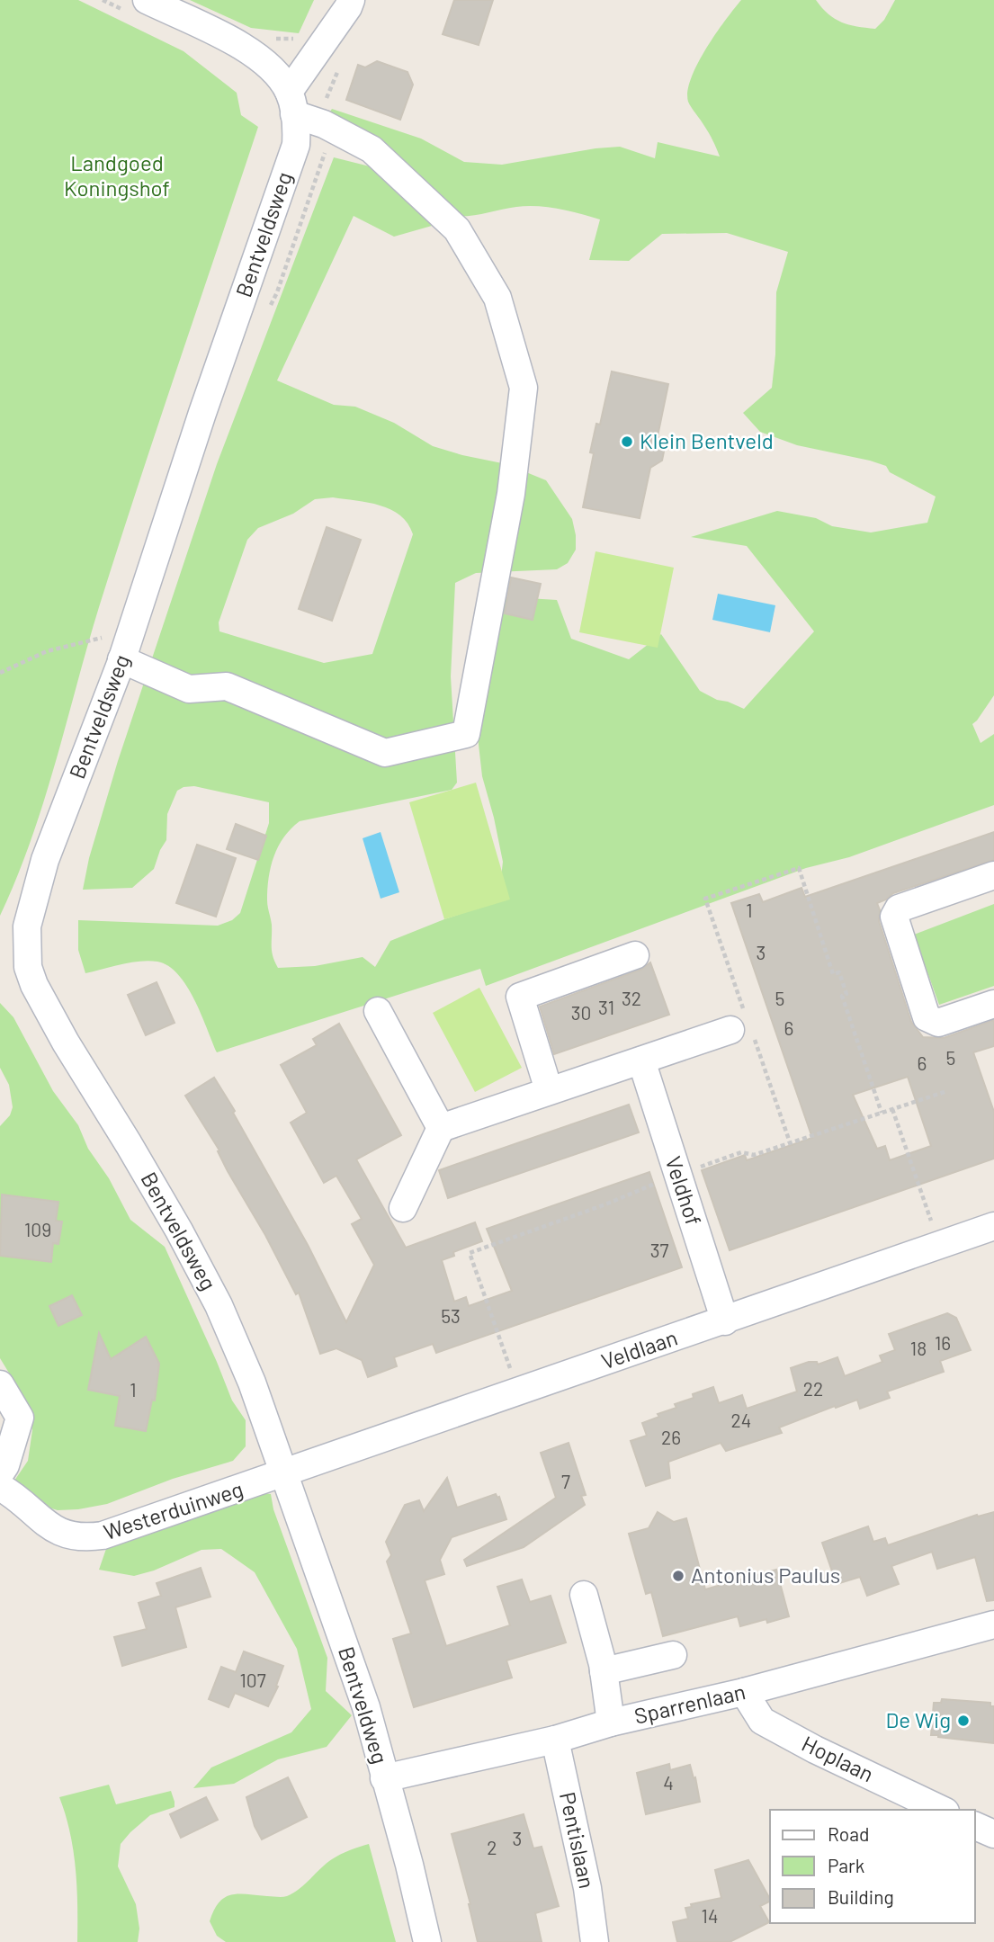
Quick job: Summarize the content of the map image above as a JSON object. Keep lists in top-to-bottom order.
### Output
{
  "streets": {
    "street": [
      "Bentveldsweg",
      "Veldhof",
      "Veldlaan",
      "Westerduinweg",
      "Sparrenlaan",
      "Bentveldweg",
      "Hoplaan",
      "Pentislaan"
    ]
  },
  "crossings": [
    ["Bentveldsweg", "Veldlaan"],
    ["Bentveldsweg", "Westerduinweg"],
    ["Bentveldsweg", "Bentveldweg"],
    ["Veldhof", "Veldlaan"],
    ["Veldlaan", "Westerduinweg"],
    ["Veldlaan", "Bentveldweg"],
    ["Westerduinweg", "Bentveldweg"],
    ["Sparrenlaan", "Bentveldweg"],
    ["Sparrenlaan", "Hoplaan"],
    ["Sparrenlaan", "Pentislaan"]
  ],
  "parks": ["Landgoed Koningshof"],
  "places": ["Klein Bentveld", "Antonius Paulus", "De Wig"],
  "house_numbers": [
    "1",
    "3",
    "32",
    "5",
    "31",
    "30",
    "6",
    "5",
    "6",
    "109",
    "37",
    "53",
    "16",
    "18",
    "22",
    "1",
    "24",
    "26",
    "7",
    "107",
    "4",
    "3",
    "2",
    "14"
  ],
  "legend": ["Road", "Park", "Building"]
}
